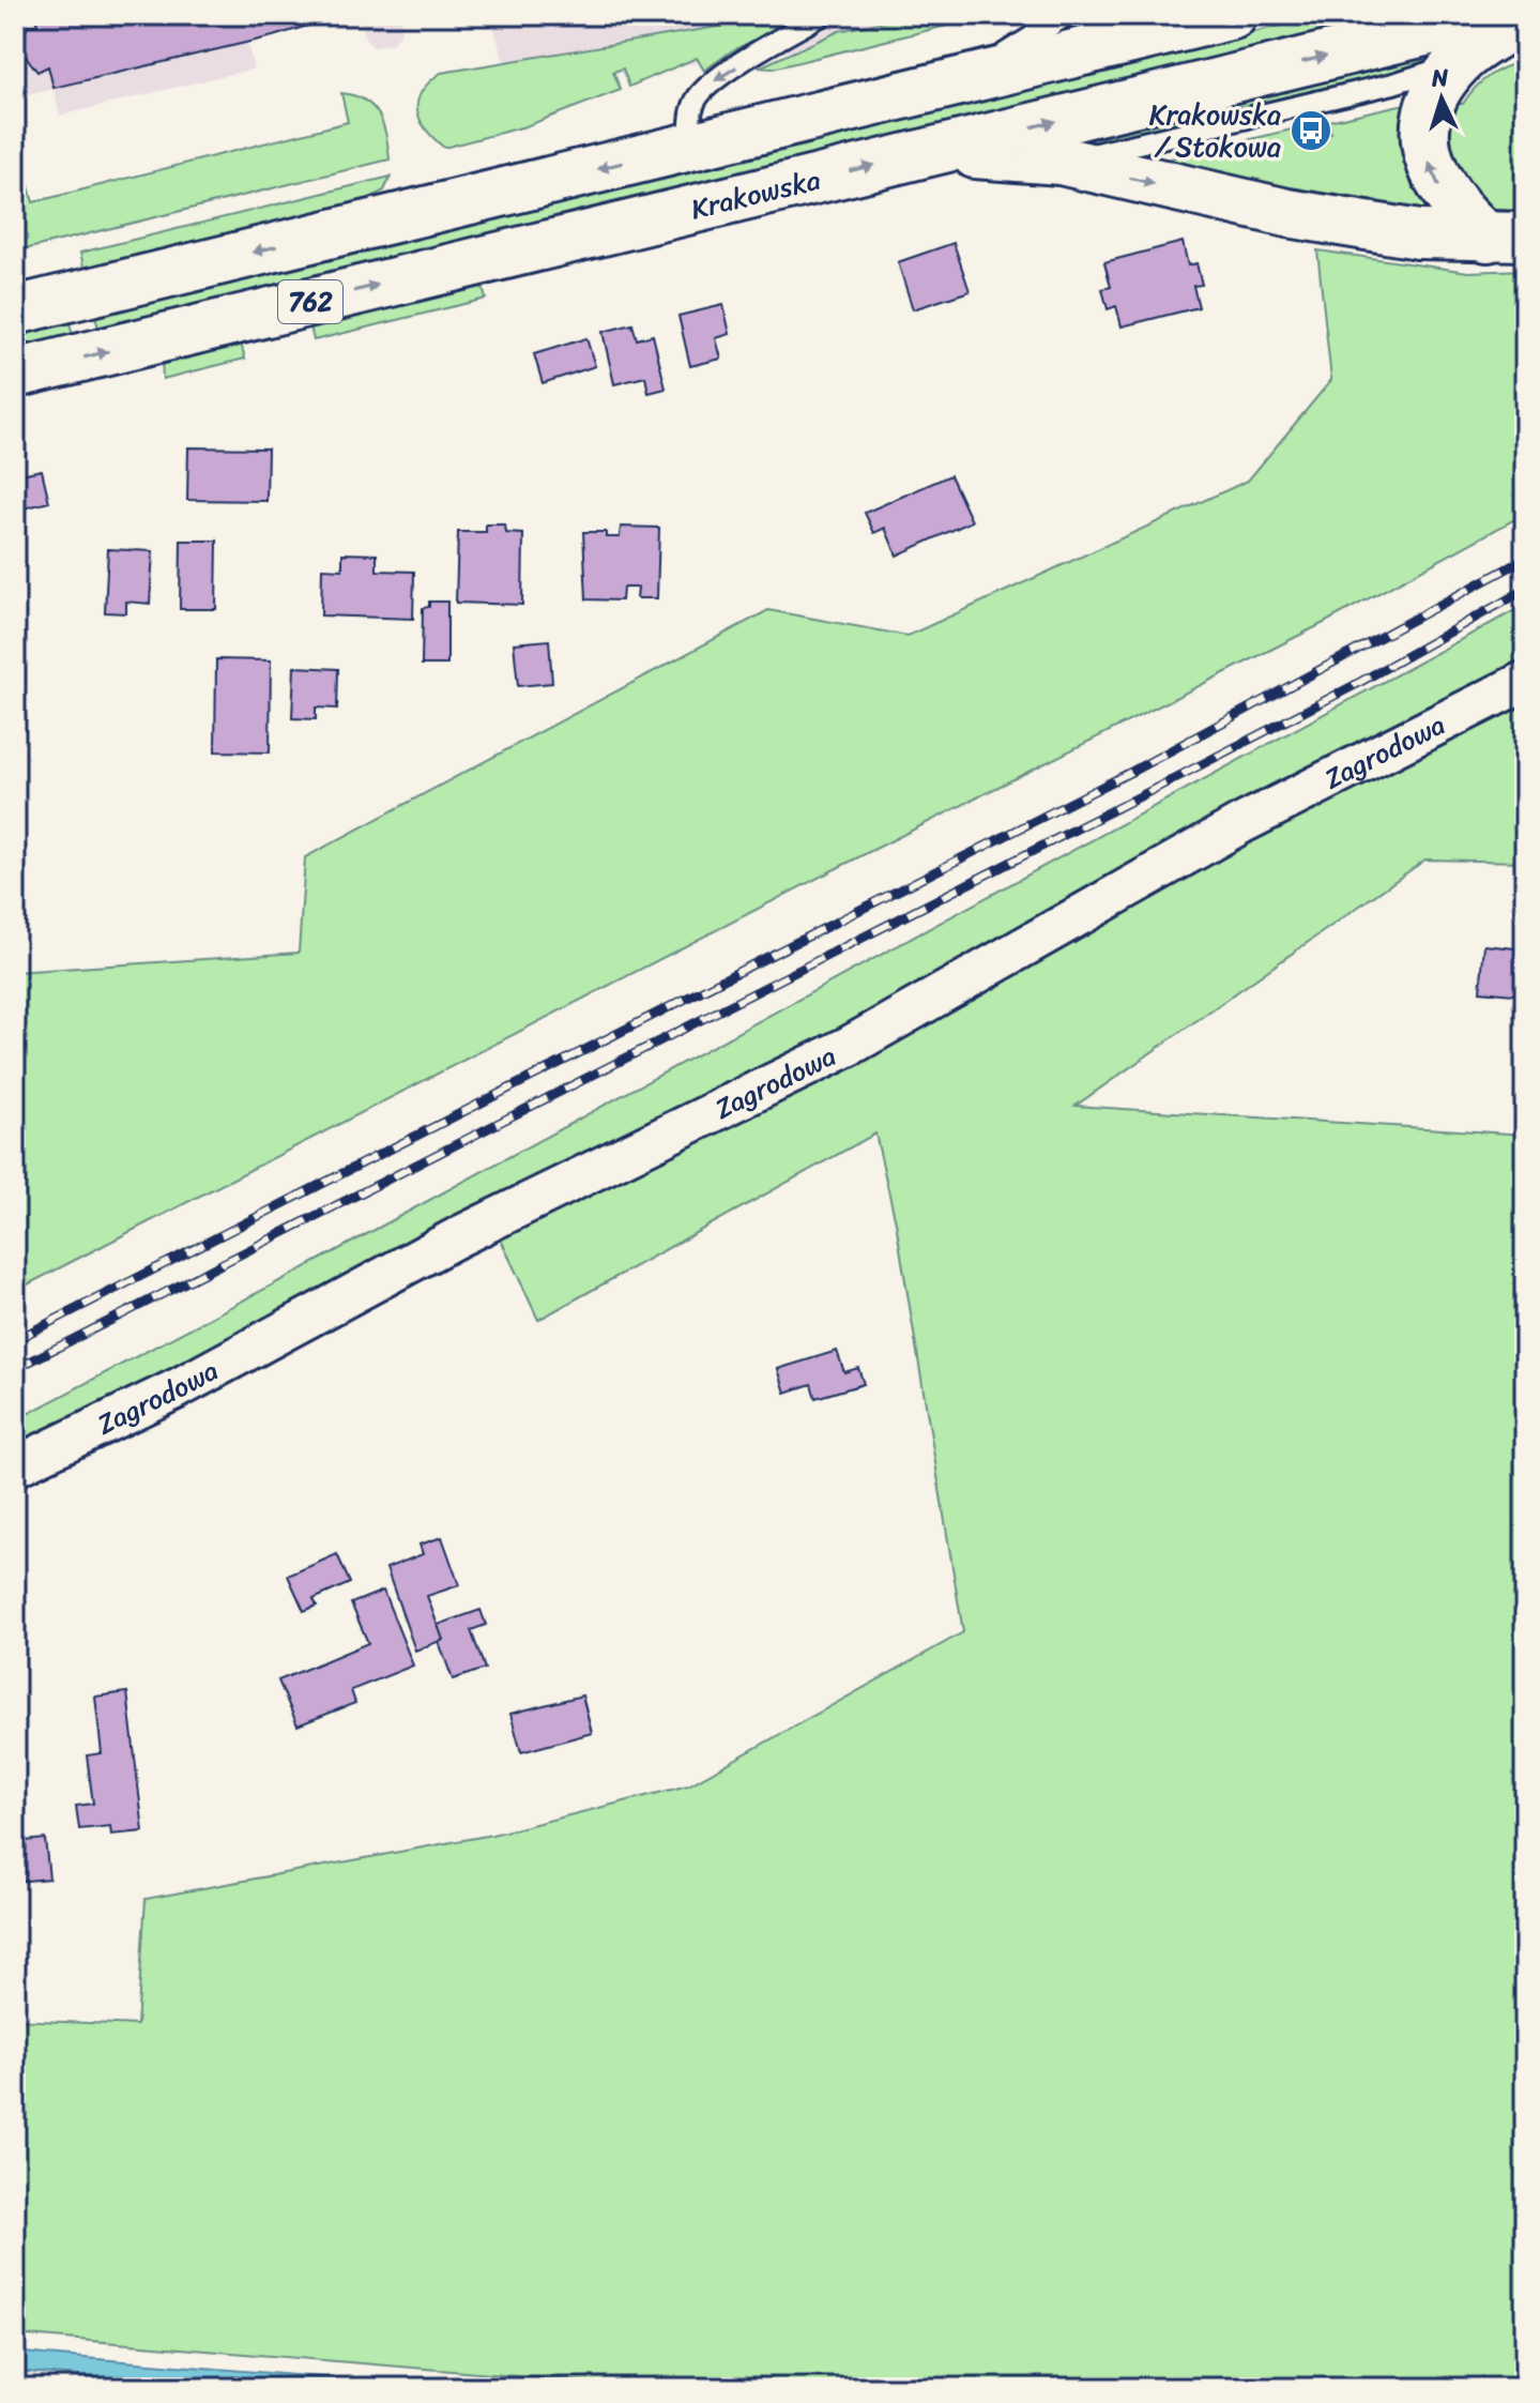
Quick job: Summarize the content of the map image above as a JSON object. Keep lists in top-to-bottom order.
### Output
{
  "streets": {
    "main road": ["Krakowska", "762"],
    "street": ["Zagrodowa"]
  },
  "places": {
    "bus stop": ["Krakowska / Stokowa"]
  },
  "north": "top"
}
